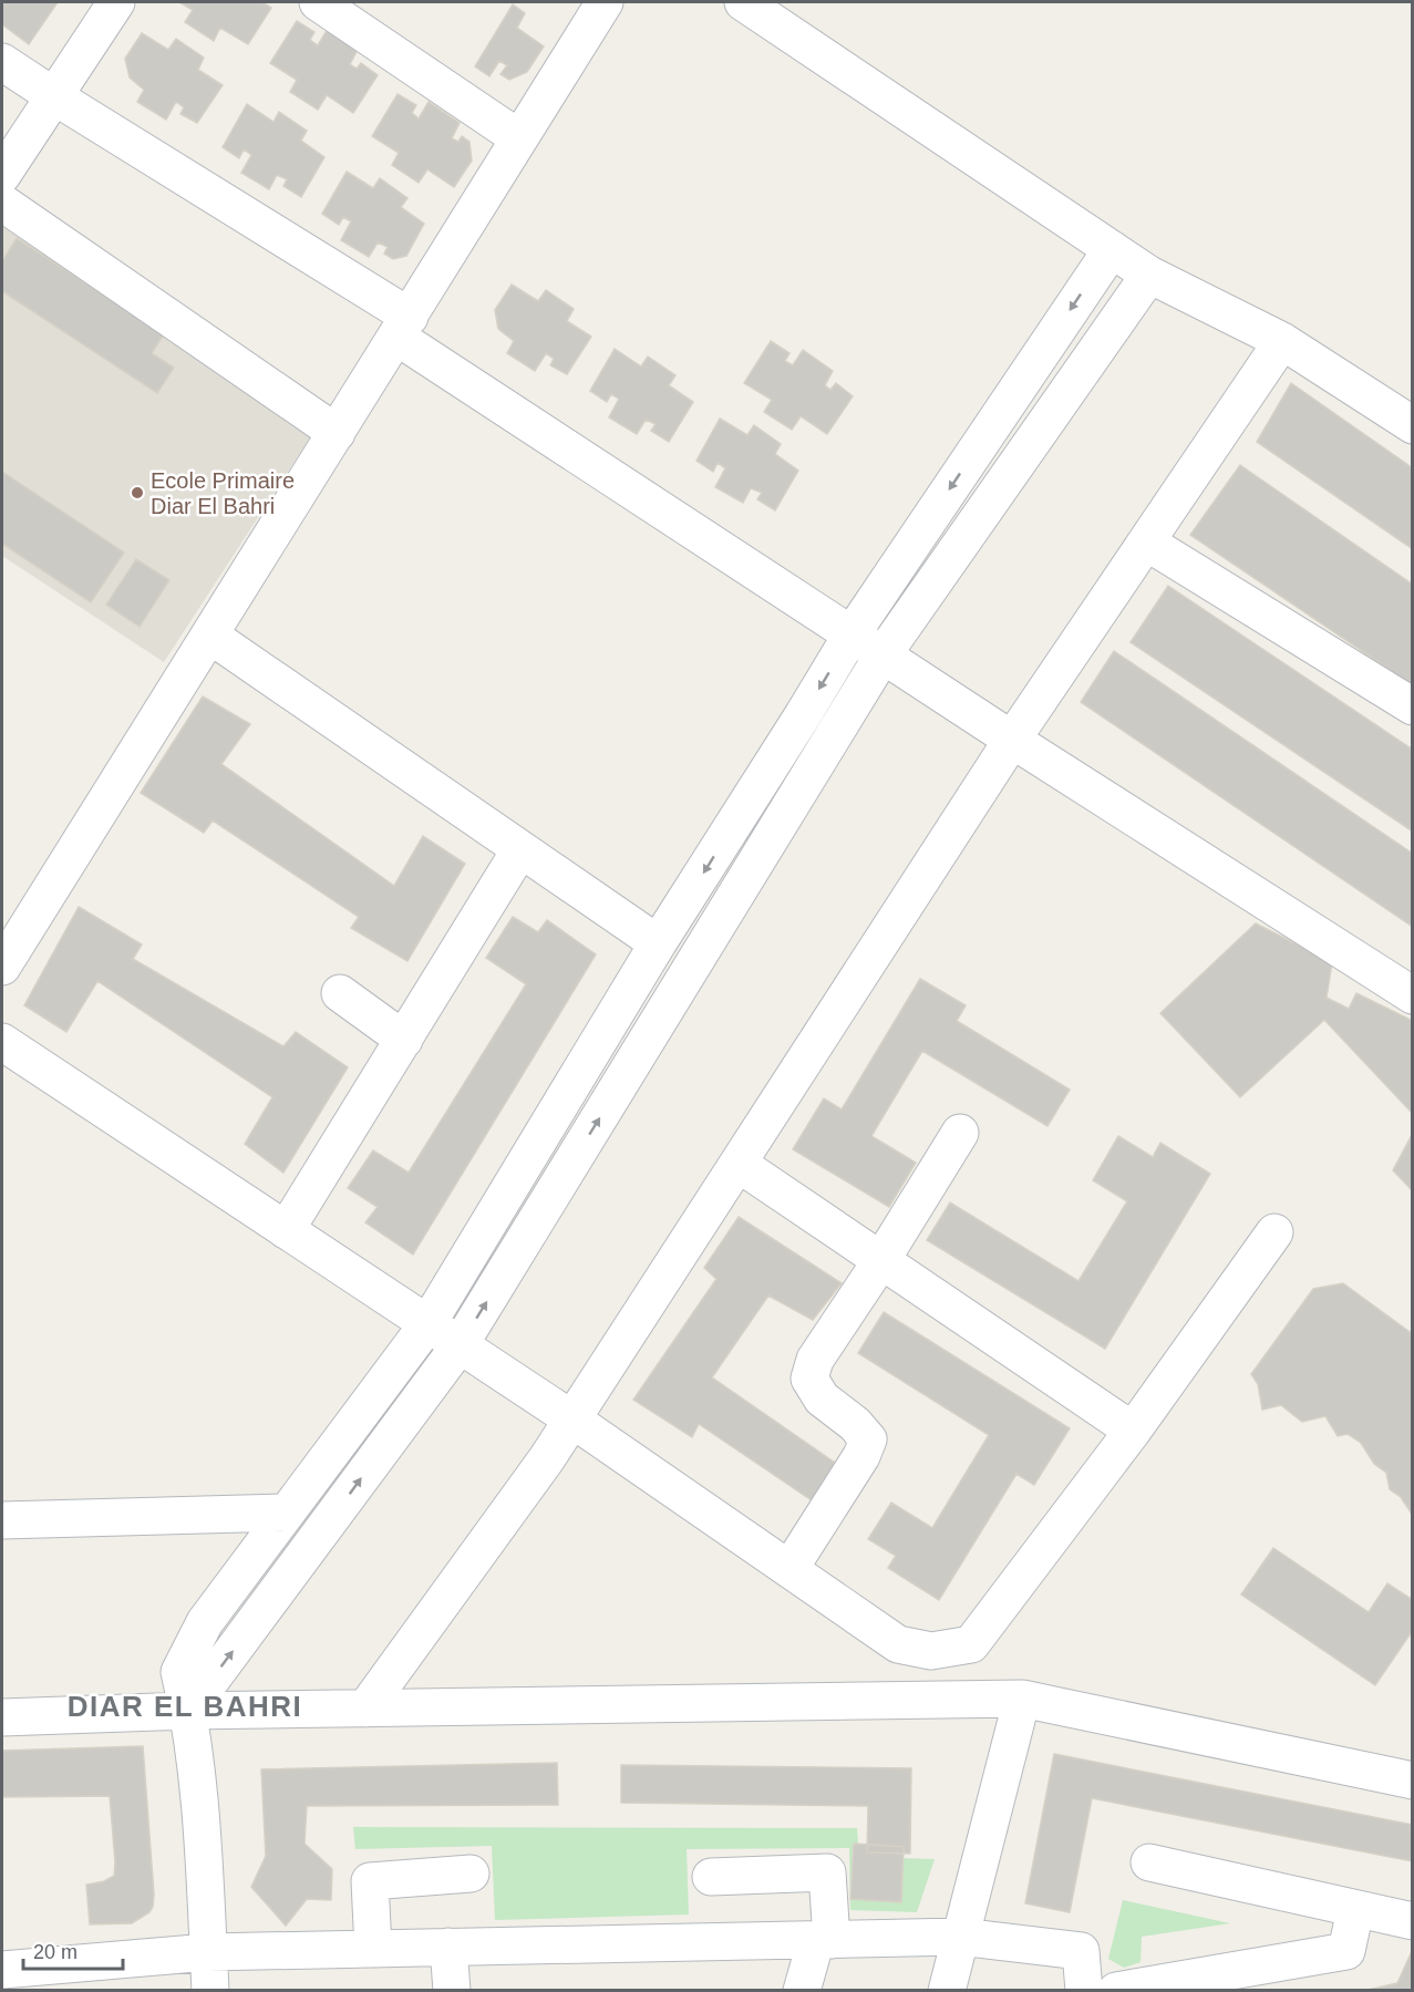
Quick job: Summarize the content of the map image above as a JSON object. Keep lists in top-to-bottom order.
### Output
{
  "districts": ["DIAR EL BAHRI"],
  "places": ["Ecole Primaire Diar El Bahri"],
  "scale_bar": "20 m"
}
